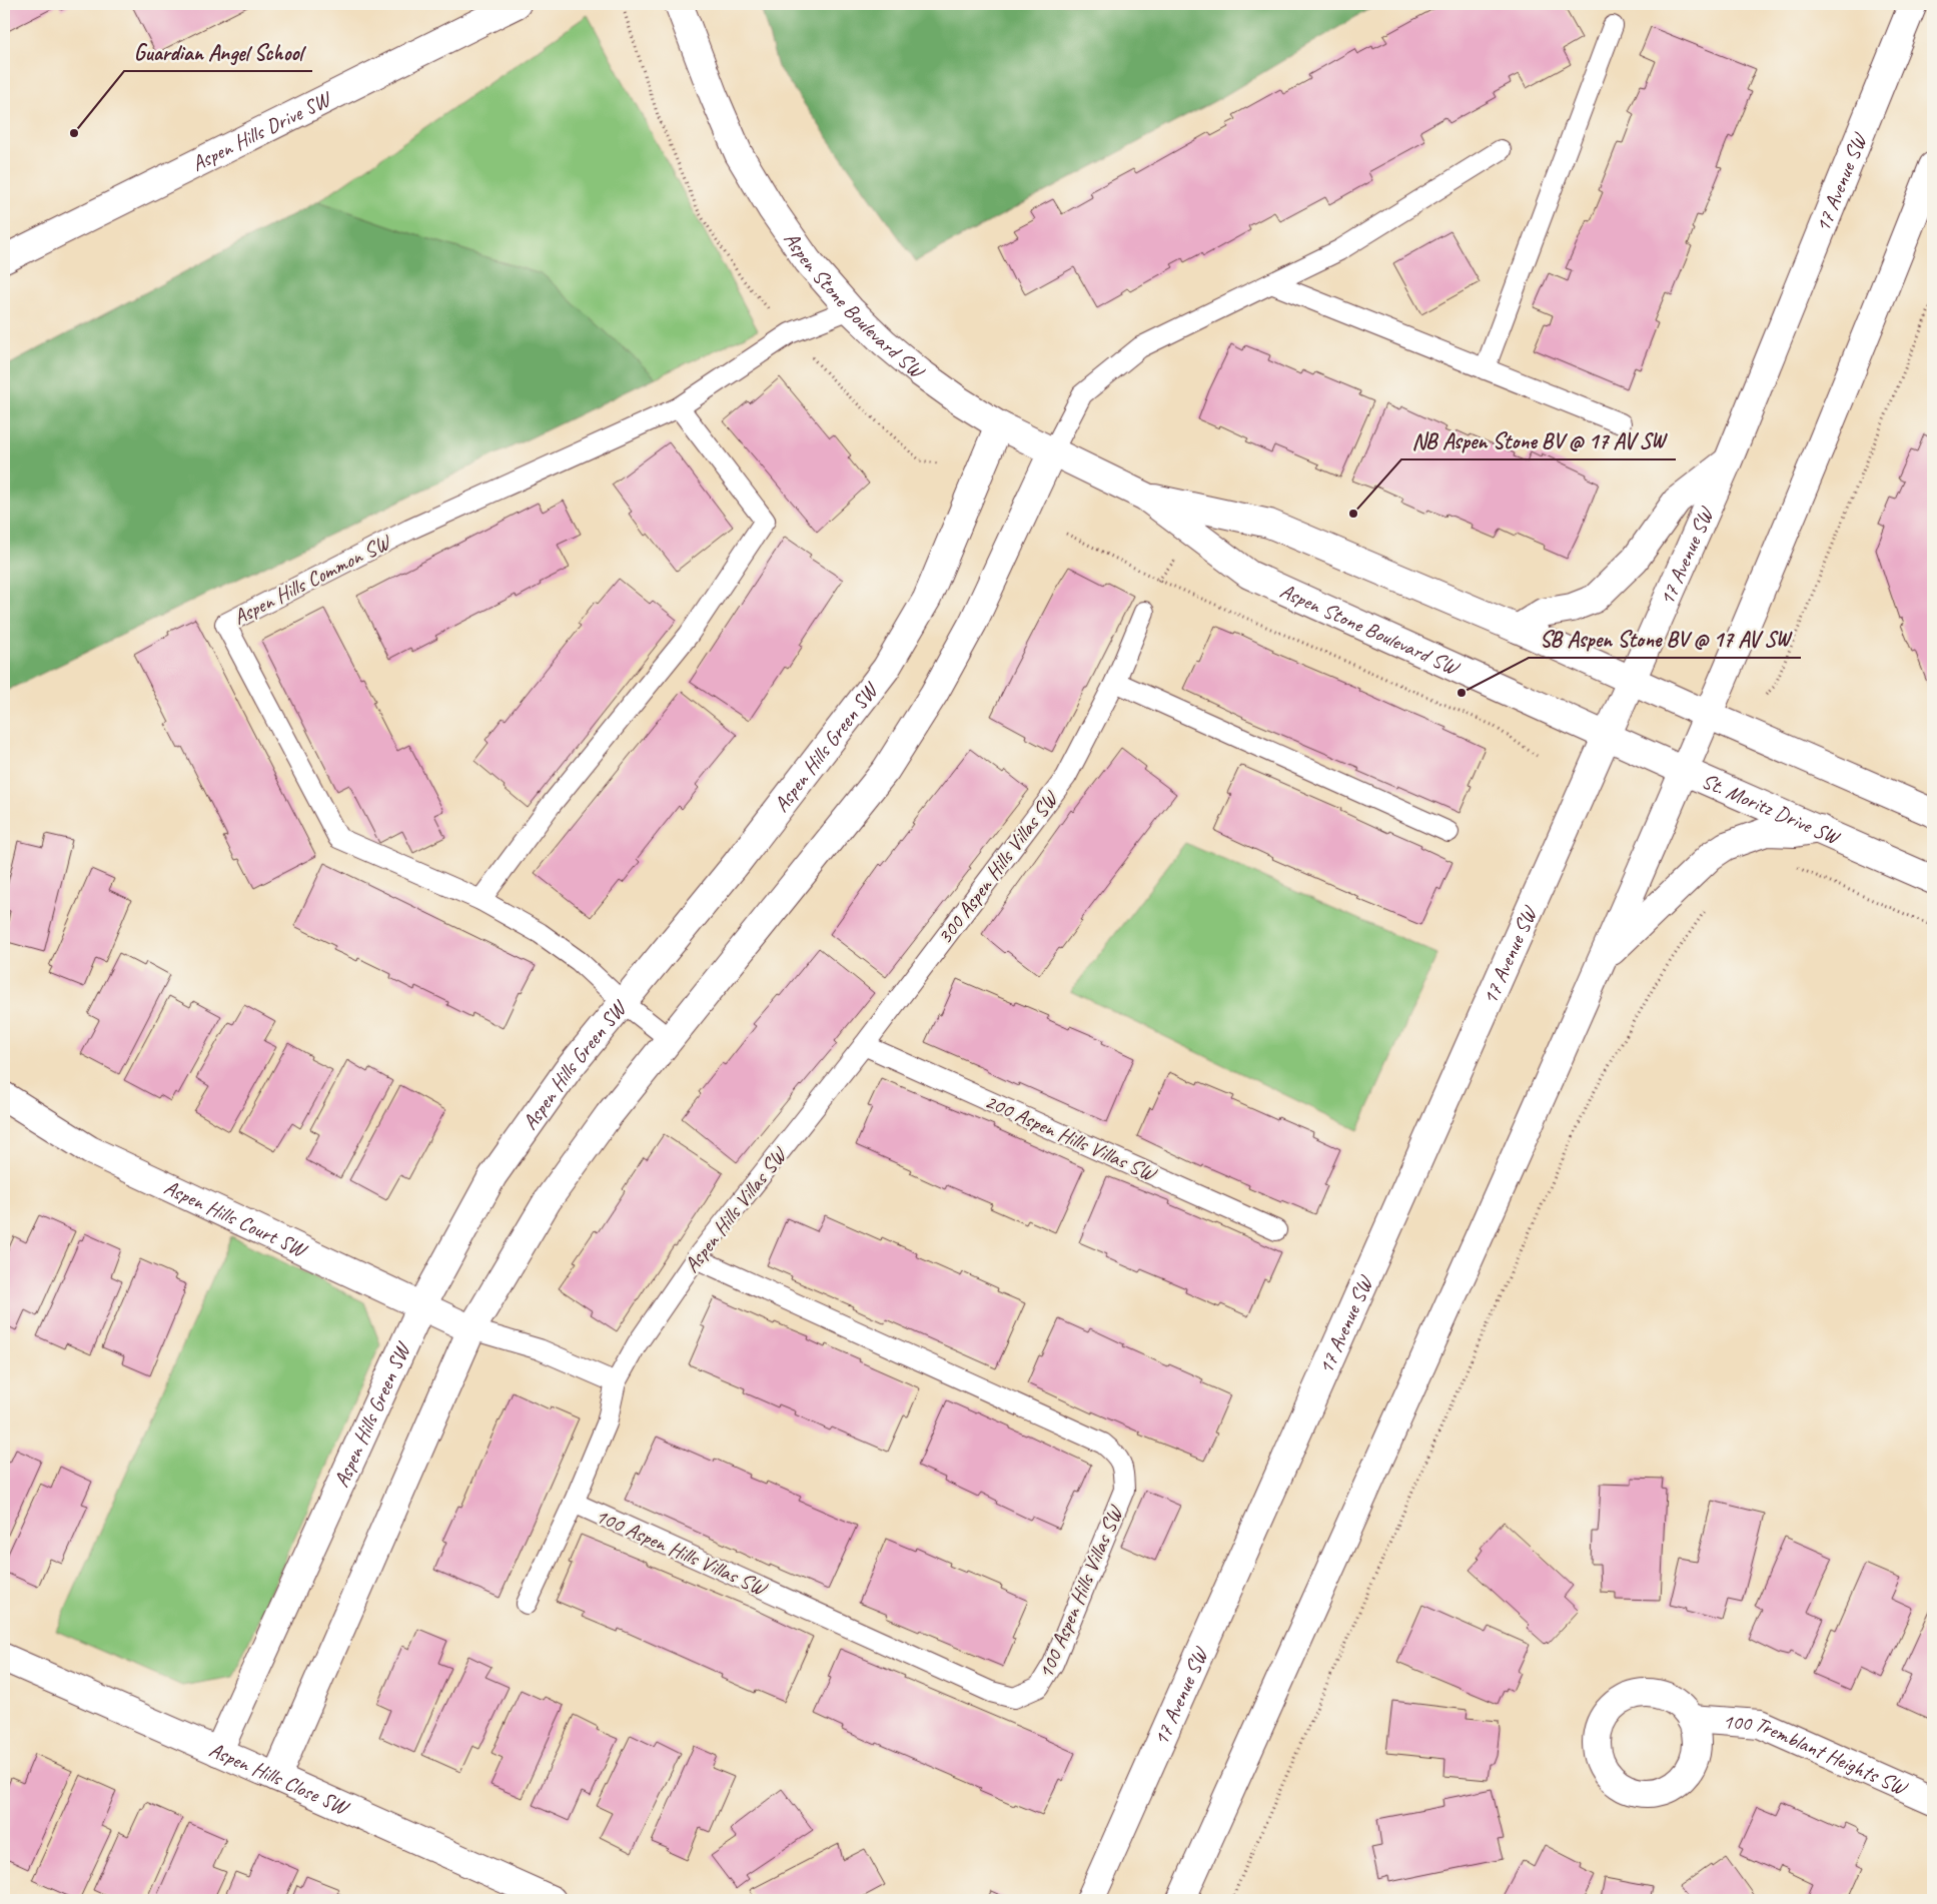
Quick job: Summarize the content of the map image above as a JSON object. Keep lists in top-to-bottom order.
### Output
{
  "streets": {
    "street": [
      "Aspen Hills Drive SW",
      "17 Avenue SW",
      "Aspen Stone Boulevard SW",
      "Aspen Hills Green SW",
      "St. Moritz Drive SW",
      "Aspen Hills Court SW",
      "100 Tremblant Heights SW",
      "Aspen Hills Close SW"
    ],
    "lane": [
      "Aspen Hills Common SW",
      "300 Aspen Hills Villas SW",
      "200 Aspen Hills Villas SW",
      "Aspen Hills Villas SW",
      "100 Aspen Hills Villas SW"
    ]
  },
  "crossings": [
    ["17 Avenue SW", "Aspen Stone Boulevard SW"],
    ["17 Avenue SW", "St. Moritz Drive SW"],
    ["Aspen Stone Boulevard SW", "Aspen Hills Common SW"],
    ["Aspen Stone Boulevard SW", "Aspen Hills Green SW"],
    ["Aspen Stone Boulevard SW", "St. Moritz Drive SW"],
    ["Aspen Hills Common SW", "Aspen Hills Green SW"],
    ["Aspen Hills Green SW", "Aspen Hills Court SW"],
    ["Aspen Hills Green SW", "Aspen Hills Close SW"],
    ["300 Aspen Hills Villas SW", "200 Aspen Hills Villas SW"],
    ["300 Aspen Hills Villas SW", "Aspen Hills Villas SW"],
    ["200 Aspen Hills Villas SW", "Aspen Hills Villas SW"],
    ["Aspen Hills Villas SW", "100 Aspen Hills Villas SW"]
  ],
  "places": ["Guardian Angel School", "NB Aspen Stone BV @ 17 AV SW", "SB Aspen Stone BV @ 17 AV SW"]
}
